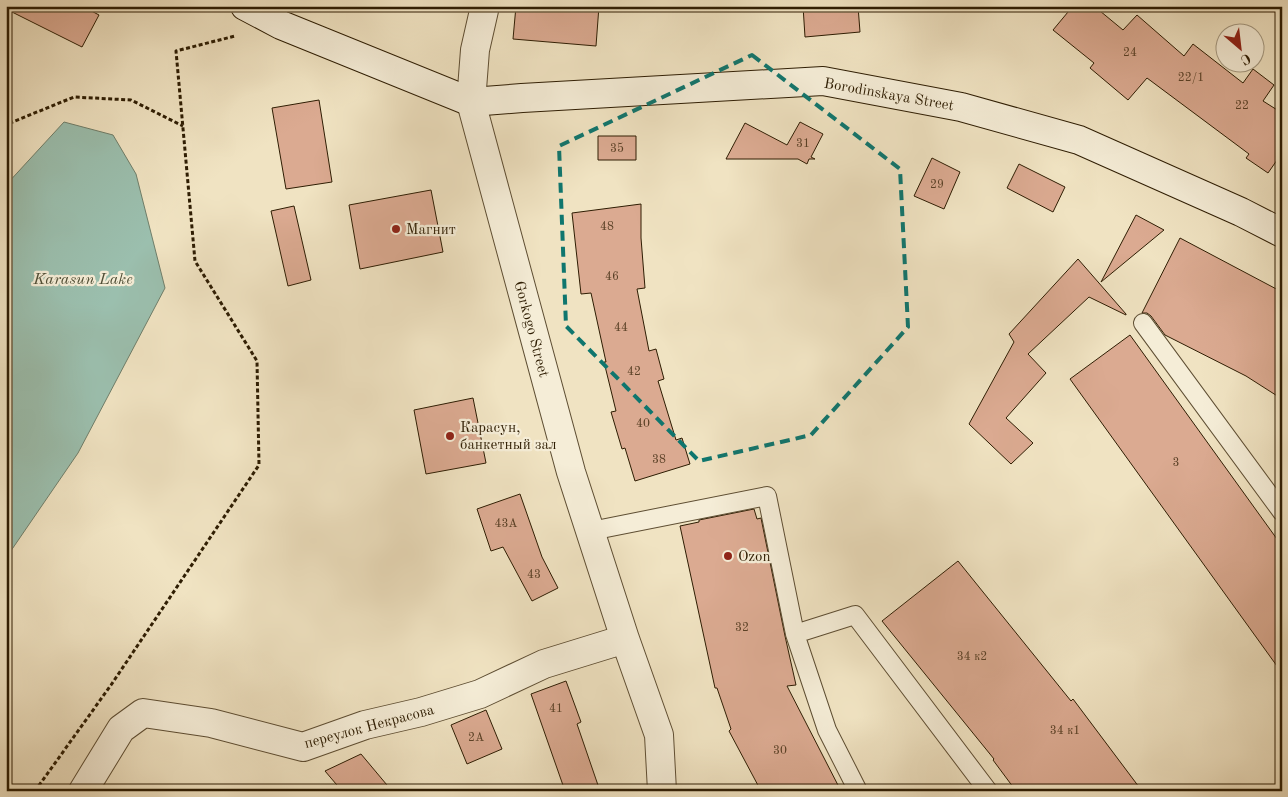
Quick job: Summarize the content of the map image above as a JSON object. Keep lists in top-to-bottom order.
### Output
{
  "streets": {
    "street": ["Borodinskaya Street", "Gorkogo Street", "переулок Некрасова"]
  },
  "crossings": [
    ["Borodinskaya Street", "Gorkogo Street"],
    ["Gorkogo Street", "переулок Некрасова"]
  ],
  "water": ["Karasun Lake"],
  "places": ["Магнит", "Карасун, банкетный зал", "Ozon"],
  "house_numbers": [
    "24",
    "22/1",
    "22",
    "31",
    "35",
    "29",
    "48",
    "46",
    "44",
    "42",
    "40",
    "38",
    "3",
    "43А",
    "43",
    "32",
    "34 к2",
    "41",
    "34 к1",
    "2А",
    "30"
  ],
  "north": "bottom right"
}
